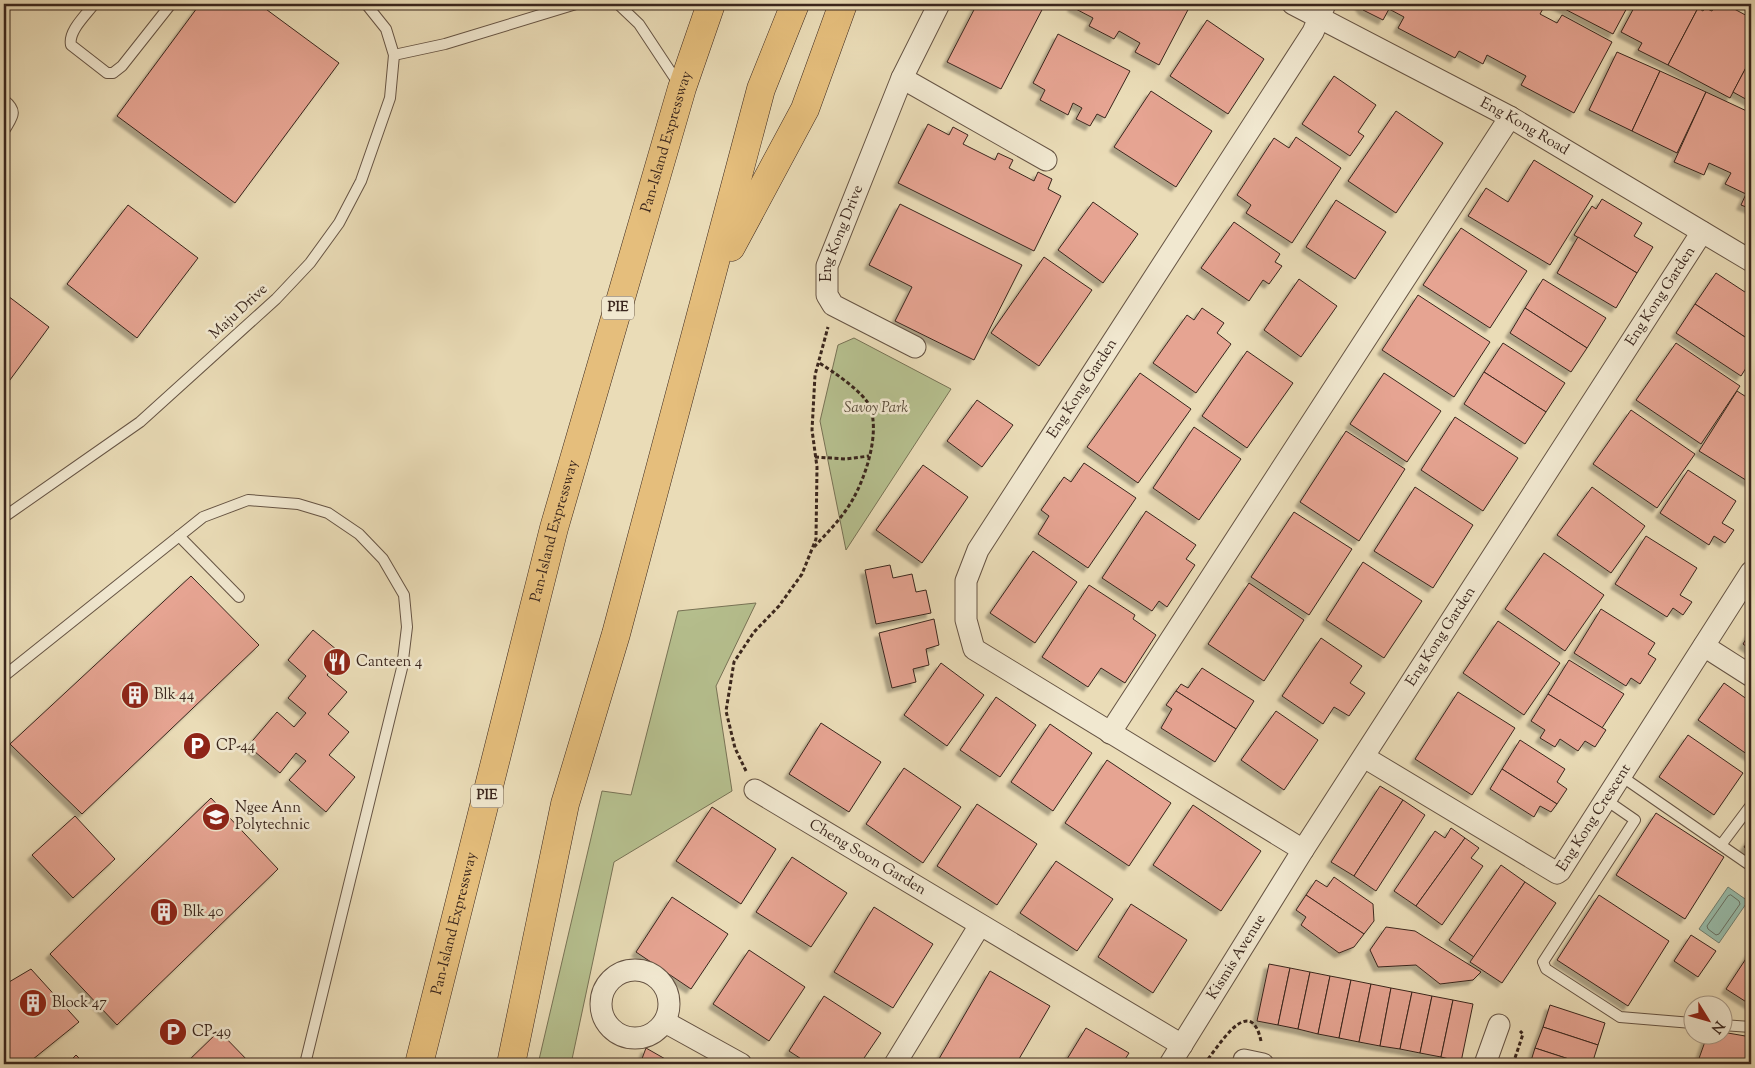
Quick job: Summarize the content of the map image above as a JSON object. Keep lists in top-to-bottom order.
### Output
{
  "streets": {
    "highway": ["Pan-Island Expressway", "PIE"],
    "street": [
      "Eng Kong Road",
      "Eng Kong Drive",
      "Eng Kong Garden",
      "Eng Kong Crescent",
      "Cheng Soon Garden",
      "Kismis Avenue"
    ],
    "lane": ["Maju Drive"]
  },
  "crossings": [
    ["Eng Kong Road", "Eng Kong Garden"],
    ["Eng Kong Garden", "Eng Kong Crescent"],
    ["Eng Kong Garden", "Kismis Avenue"],
    ["Cheng Soon Garden", "Kismis Avenue"]
  ],
  "parks": ["Savoy Park"],
  "places": {
    "restaurant": ["Canteen 4"],
    "building": ["Blk 44", "Blk 40", "Block 47"],
    "parking": ["CP-44", "CP-49"],
    "school or university": ["Ngee Ann Polytechnic"]
  },
  "north": "bottom right"
}
